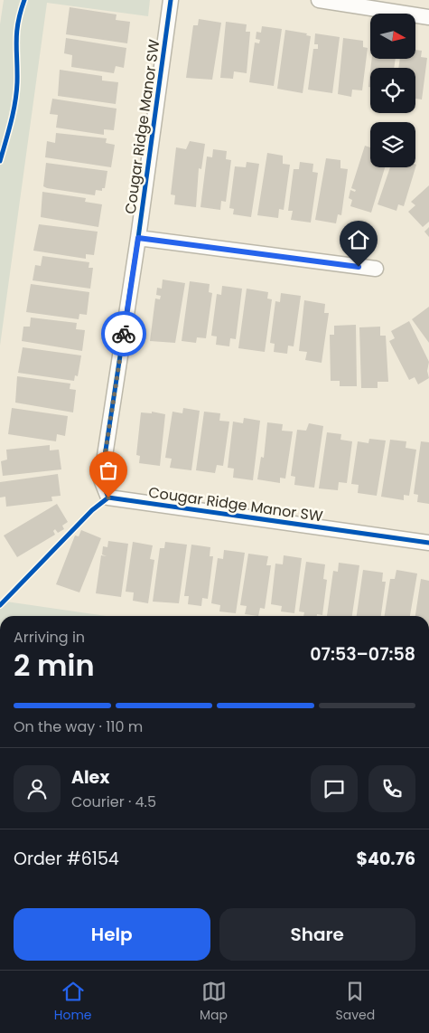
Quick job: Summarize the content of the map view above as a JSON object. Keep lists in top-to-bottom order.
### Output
{
  "streets": {
    "street": ["Cougar Ridge Manor SW"]
  },
  "north": "right",
  "page": {
    "heading": ["2 min", "Arriving in", "07:53–07:58"],
    "panel": [
      "Alex",
      "Courier · 4.5",
      "Order #6154",
      "$40.76"
    ],
    "bar": "On the way · 110 m",
    "buttons": ["Help", "Share"],
    "tabs": ["Home", "Map", "Saved"]
  }
}
